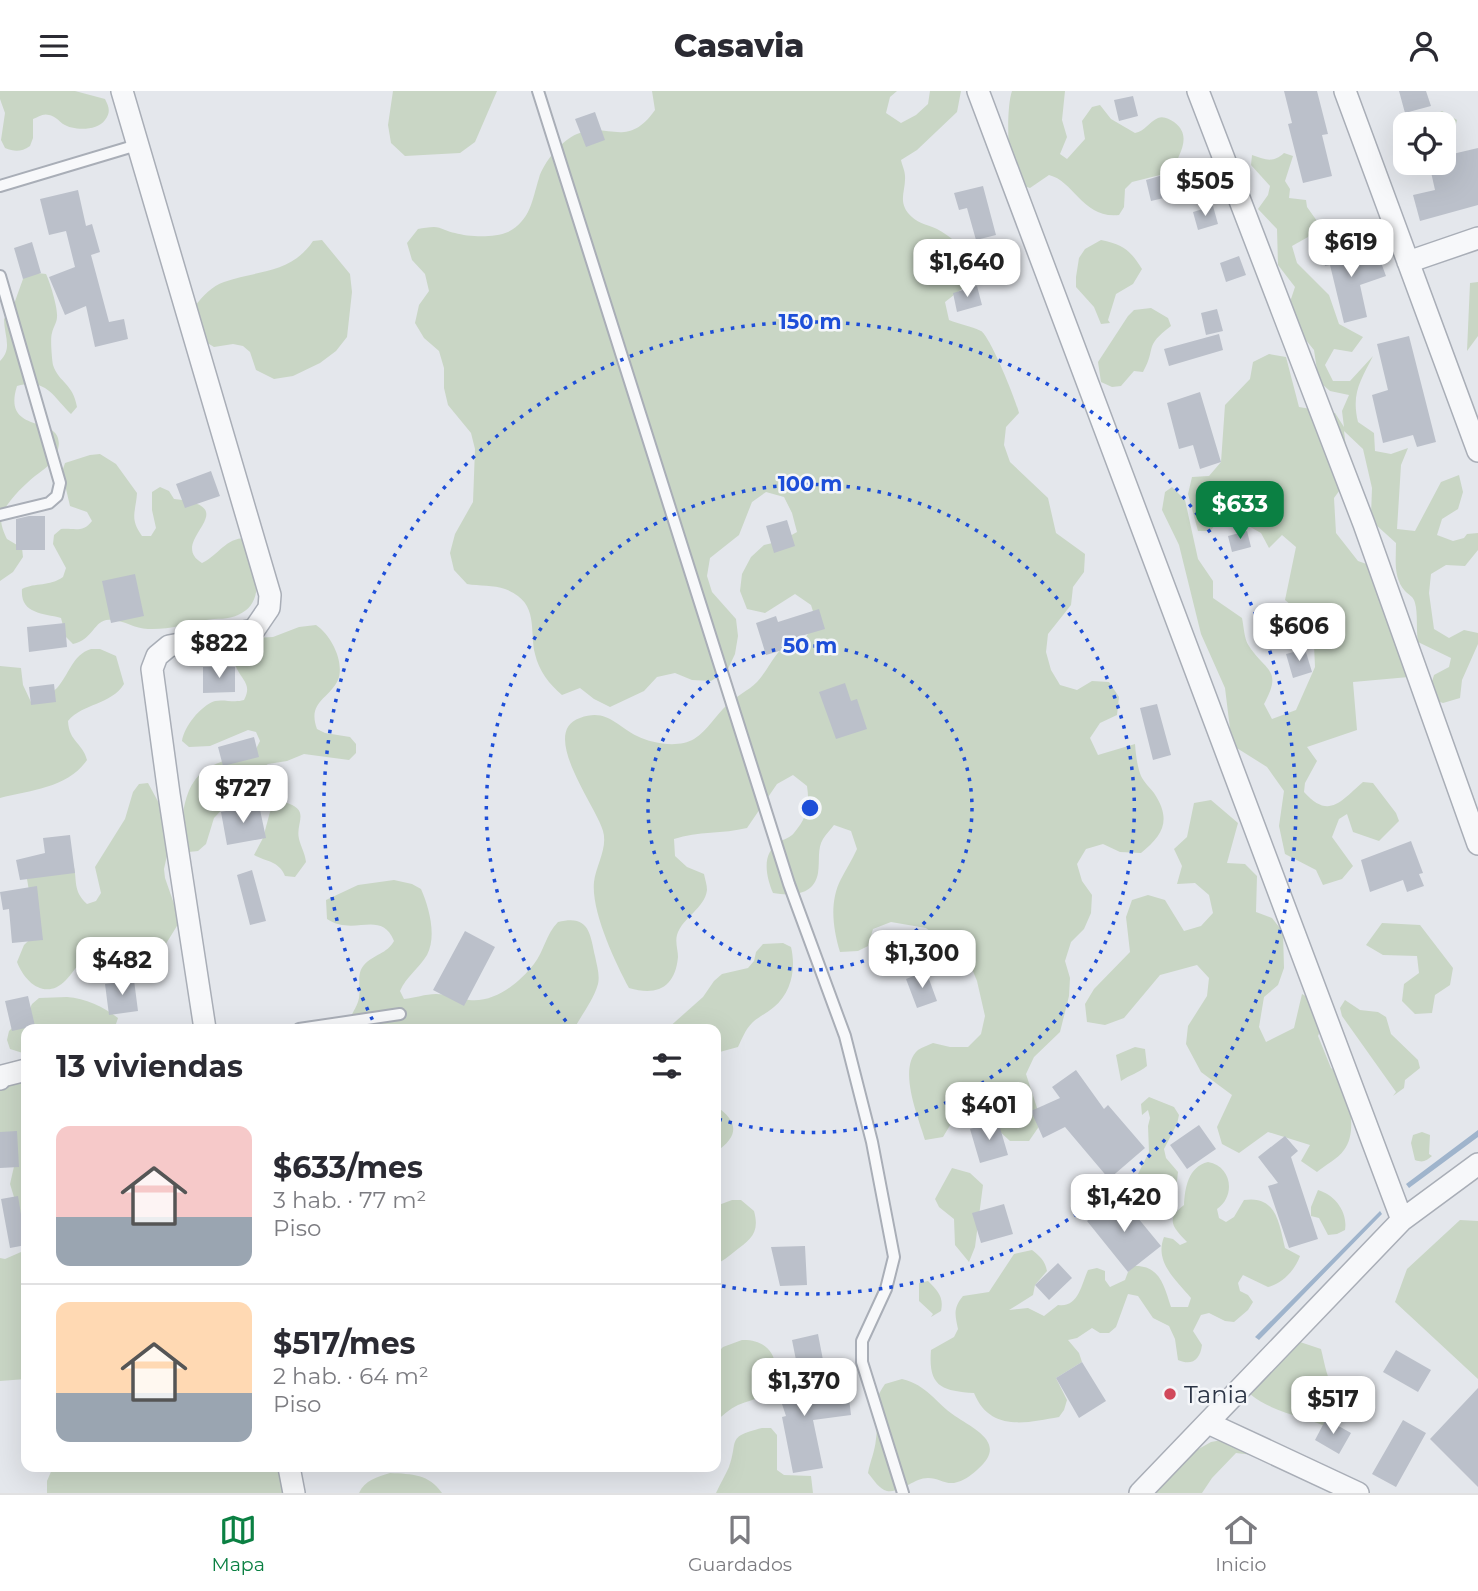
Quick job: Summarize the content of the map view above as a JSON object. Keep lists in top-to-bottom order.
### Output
{
  "places": ["Tania"],
  "page": {
    "header": "Casavia",
    "price": [
      "$505",
      "$619",
      "$1,640",
      "$633",
      "$606",
      "$822",
      "$727",
      "$1,300",
      "$482",
      "$401",
      "$1,420",
      "$1,370",
      "$517"
    ],
    "heading": "13 viviendas",
    "list": [
      {
        "name": "$633/mes",
        "note": "3 hab. · 77 m² · Piso"
      },
      {
        "name": "$517/mes",
        "note": "2 hab. · 64 m² · Piso"
      }
    ],
    "tabs": ["Mapa", "Guardados", "Inicio"]
  },
  "rings": ["150 m", "100 m", "50 m"]
}
